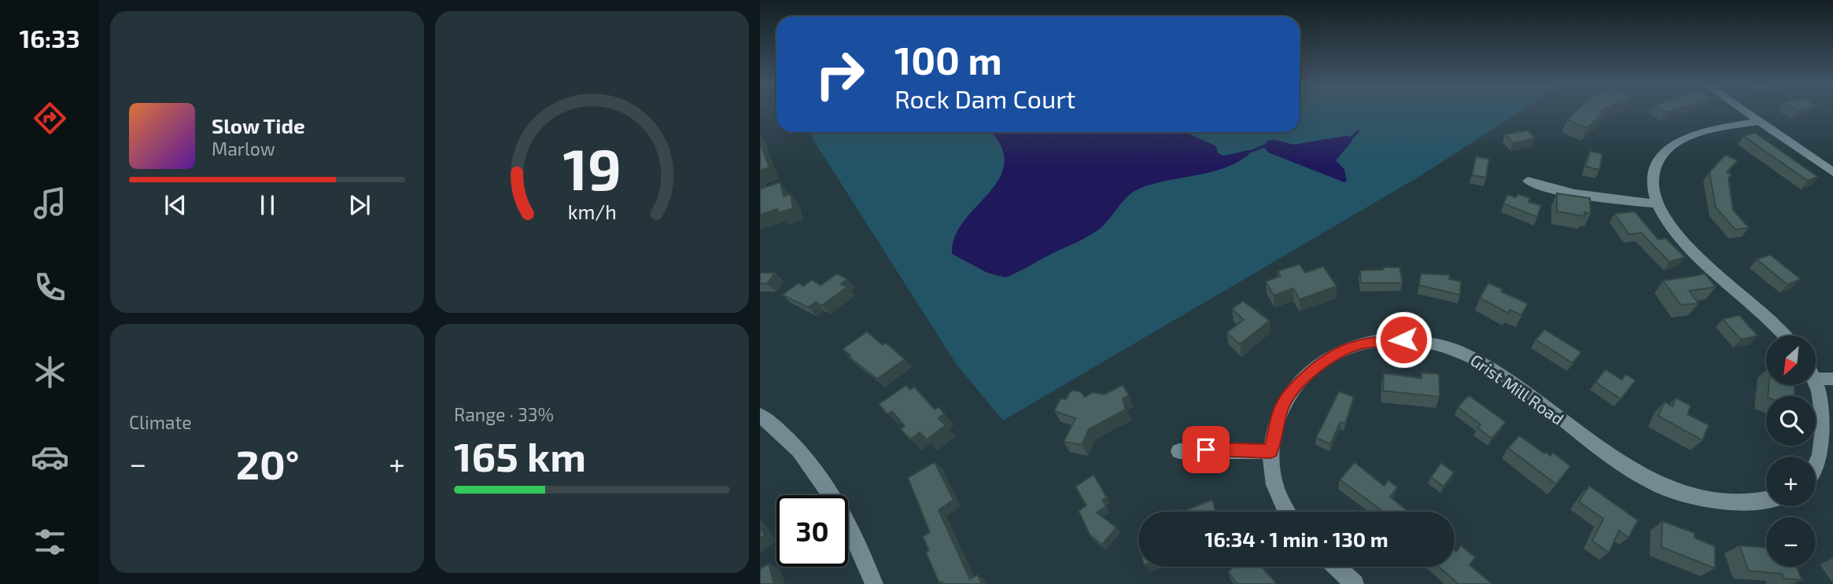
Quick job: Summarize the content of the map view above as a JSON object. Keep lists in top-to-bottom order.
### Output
{
  "streets": {
    "street": ["Grist Mill Road"]
  },
  "north": "bottom left",
  "page": {
    "tabs": "16:33",
    "turn": ["100 m", "Rock Dam Court"],
    "song": ["Slow Tide", "Marlow"],
    "tile": [
      "Climate",
      ["Range · 33%", "165 km"]
    ],
    "map_buttons": ["+", "−"],
    "heat": ["−", "20°", "+"],
    "limit": "30",
    "trip": "16:34 · 1 min · 130 m",
    "gauge": ["19", "km/h"]
  }
}
